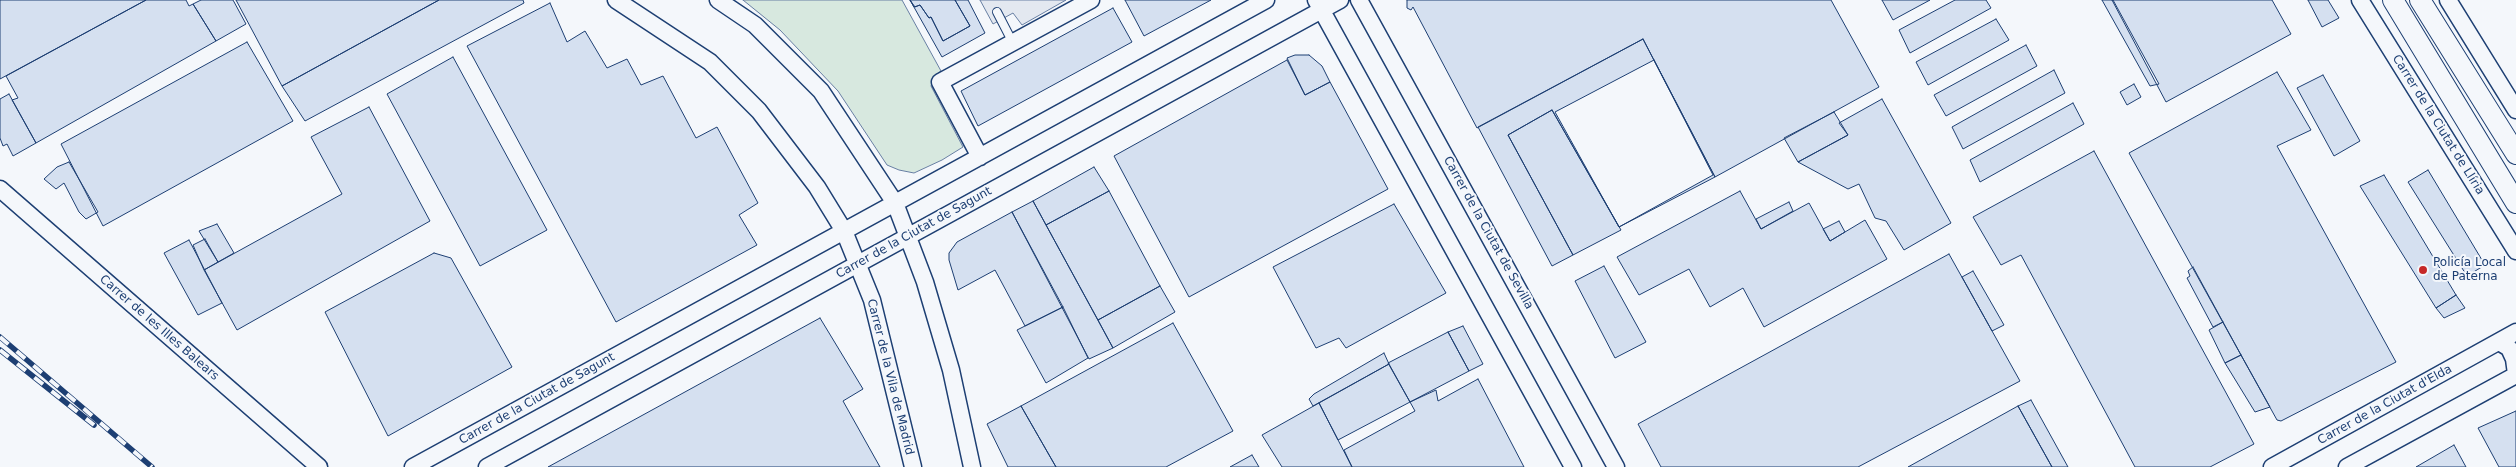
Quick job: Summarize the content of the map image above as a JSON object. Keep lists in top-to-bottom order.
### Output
{
  "streets": {
    "street": [
      "Carrer de la Ciutat de Llíria",
      "Carrer de la Ciutat de Sagunt",
      "Carrer de la Ciutat de Sevilla",
      "Carrer de les Illes Balears",
      "Carrer de la Vila de Madrid",
      "Carrer de la Ciutat d'Elda"
    ]
  },
  "crossings": [
    ["Carrer de la Ciutat de Sagunt", "Carrer de la Vila de Madrid"]
  ],
  "places": ["Policía Local de Paterna"]
}
